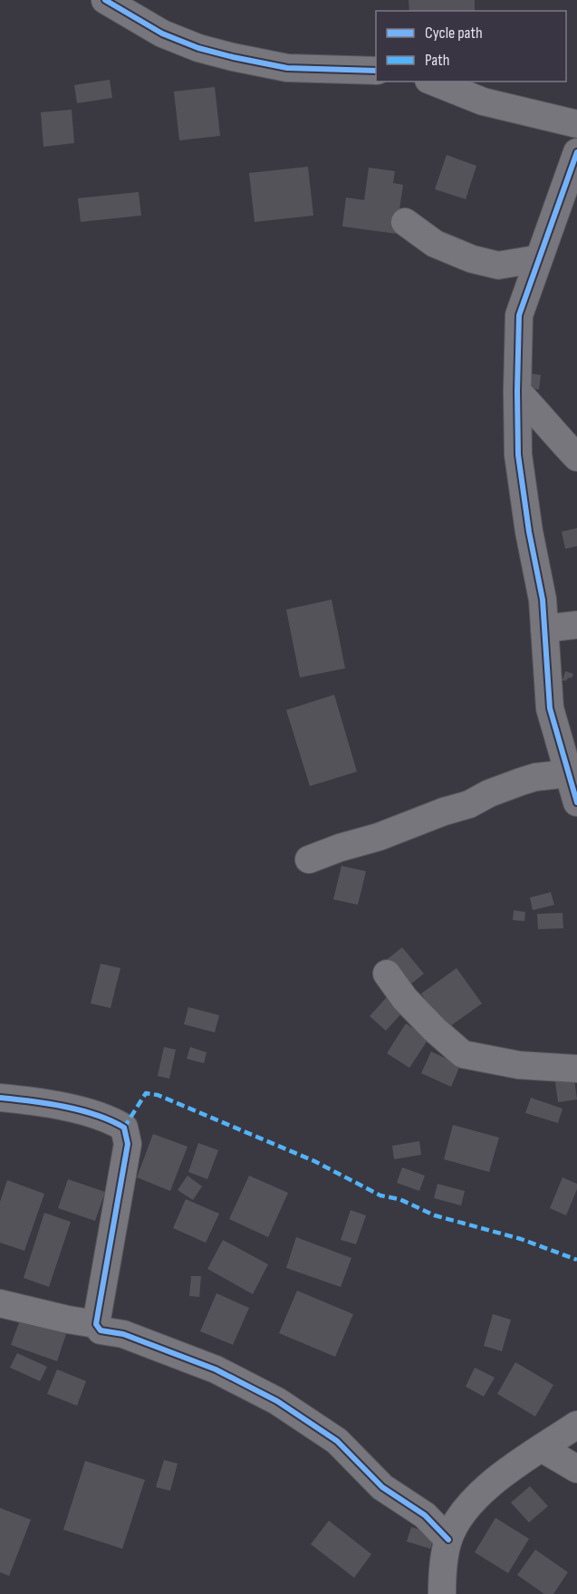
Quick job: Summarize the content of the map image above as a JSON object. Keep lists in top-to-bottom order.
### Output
{
  "legend": ["Cycle path", "Path"]
}
